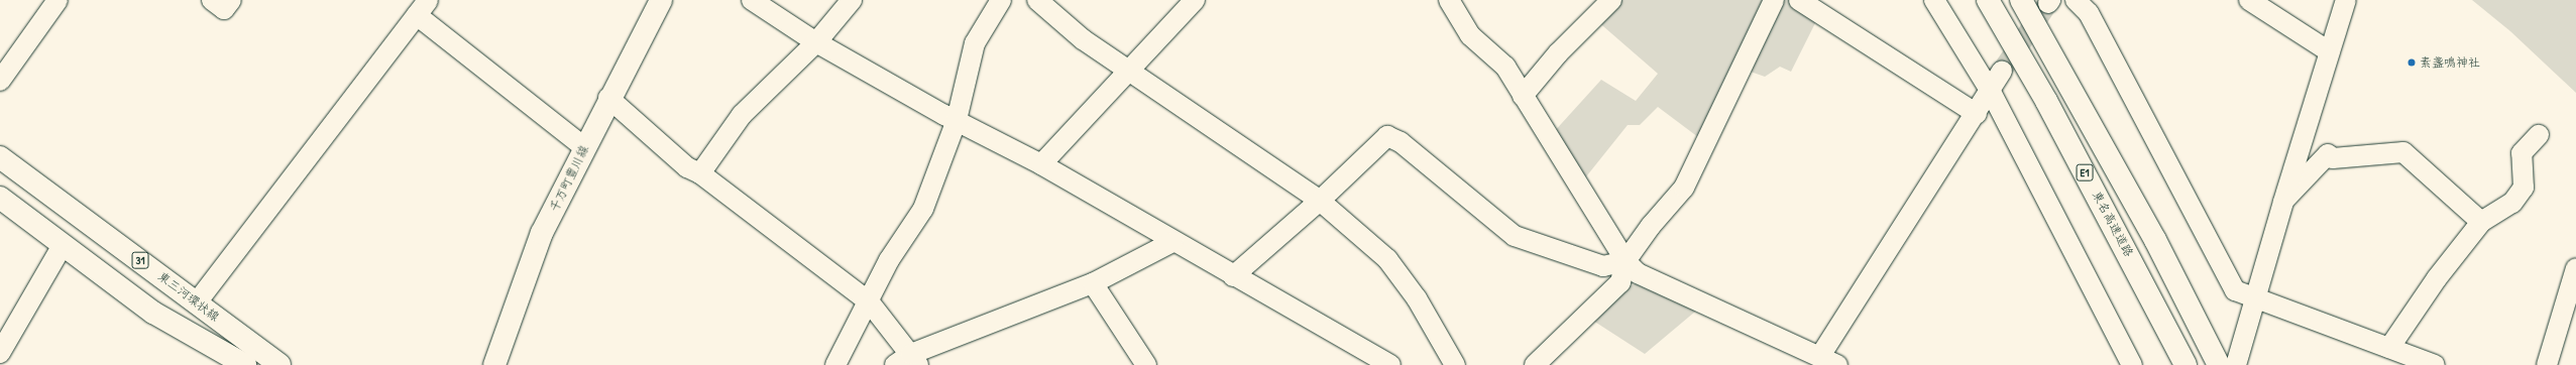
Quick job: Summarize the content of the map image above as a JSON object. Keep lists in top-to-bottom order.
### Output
{
  "streets": {
    "main road": [
      "E1",
      "千万町豊川線",
      "東名高速道路",
      "31",
      "東三河環状線"
    ]
  },
  "places": ["素盞鳴神社"]
}
